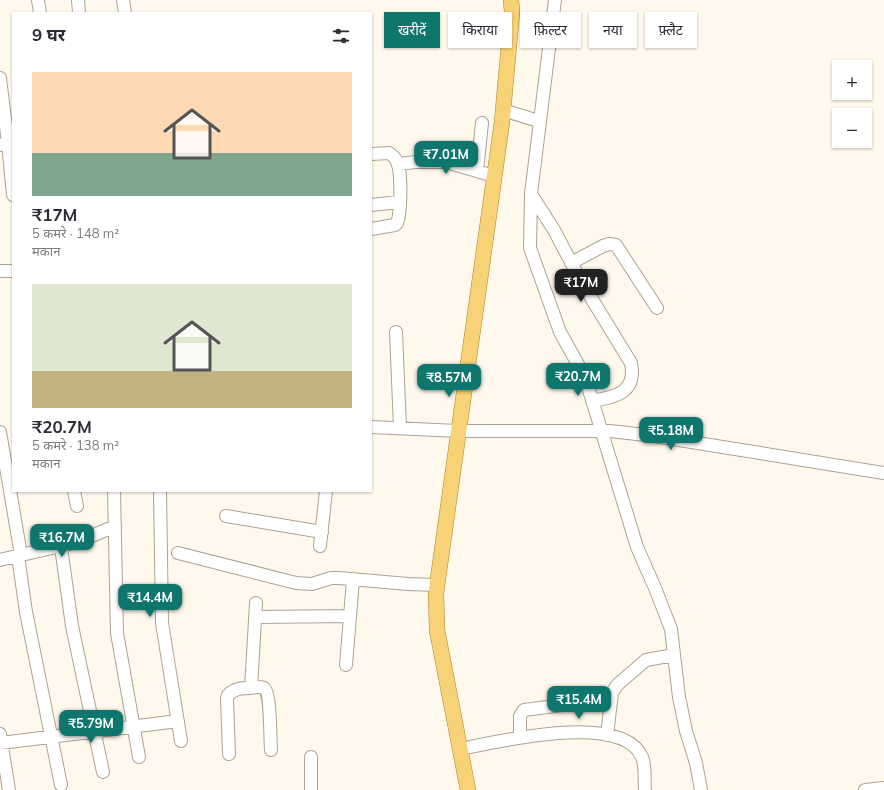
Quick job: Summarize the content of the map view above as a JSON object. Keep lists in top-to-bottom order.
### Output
{
  "page": {
    "chip": [
      "खरीदें",
      "किराया",
      "फ़िल्टर",
      "नया",
      "फ़्लैट"
    ],
    "heading": "9 घर",
    "map_buttons": ["+", "−"],
    "list": [
      {
        "name": "₹17M",
        "note": "5 कमरे · 148 m² · मकान"
      },
      {
        "name": "₹20.7M",
        "note": "5 कमरे · 138 m² · मकान"
      }
    ],
    "price": [
      "₹7.01M",
      "₹17M",
      "₹20.7M",
      "₹8.57M",
      "₹5.18M",
      "₹16.7M",
      "₹14.4M",
      "₹15.4M",
      "₹5.79M"
    ]
  }
}
